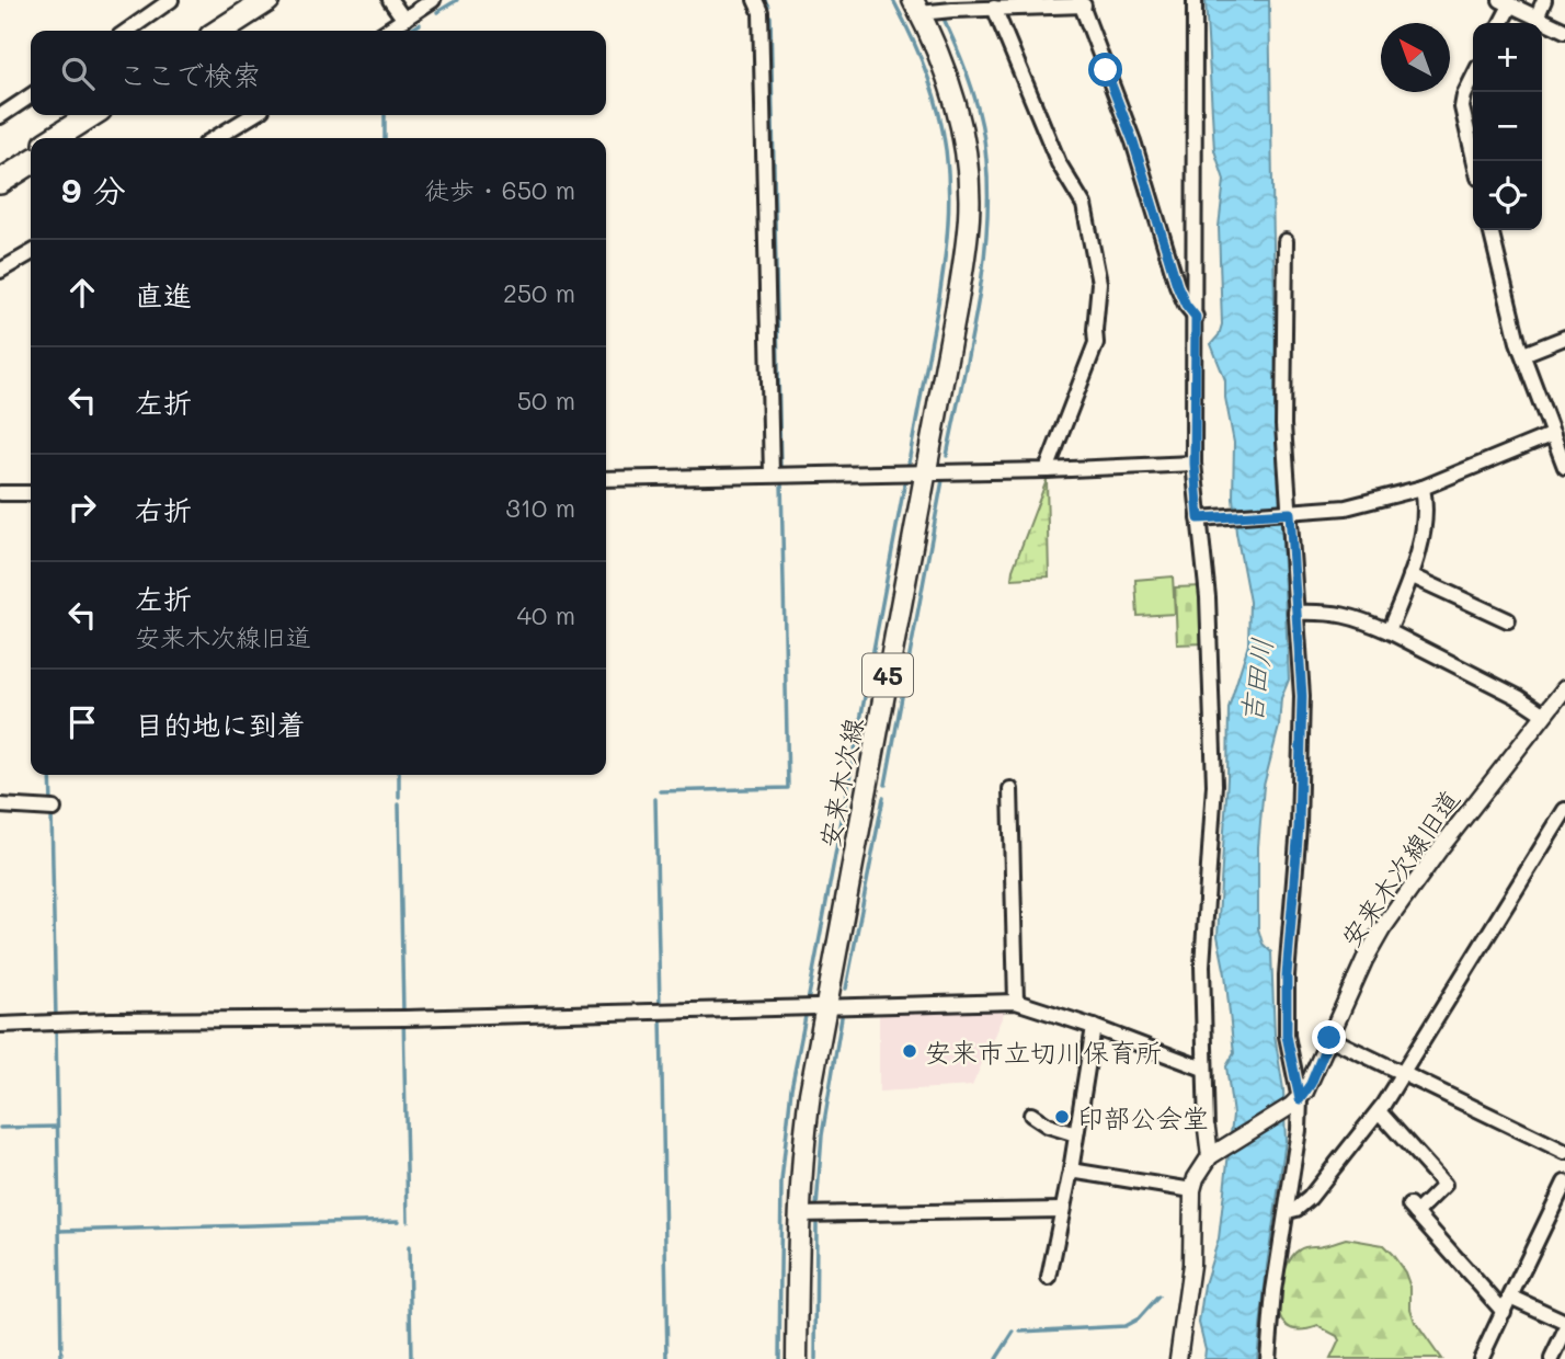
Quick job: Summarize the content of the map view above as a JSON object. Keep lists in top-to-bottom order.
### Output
{
  "streets": {
    "main road": ["45", "安来木次線"],
    "street": ["安来木次線旧道"]
  },
  "water": ["吉田川"],
  "places": ["安来市立切川保育所", "印部公会堂"],
  "north": "top left",
  "page": {
    "map_buttons": ["+", "−"],
    "search": "ここで検索",
    "heading": ["9 分", "徒歩 · 650 m"],
    "list": [
      ["直進", "250 m"],
      ["左折", "50 m"],
      ["右折", "310 m"],
      ["左折", "安来木次線旧道", "40 m"],
      "目的地に到着"
    ]
  }
}
